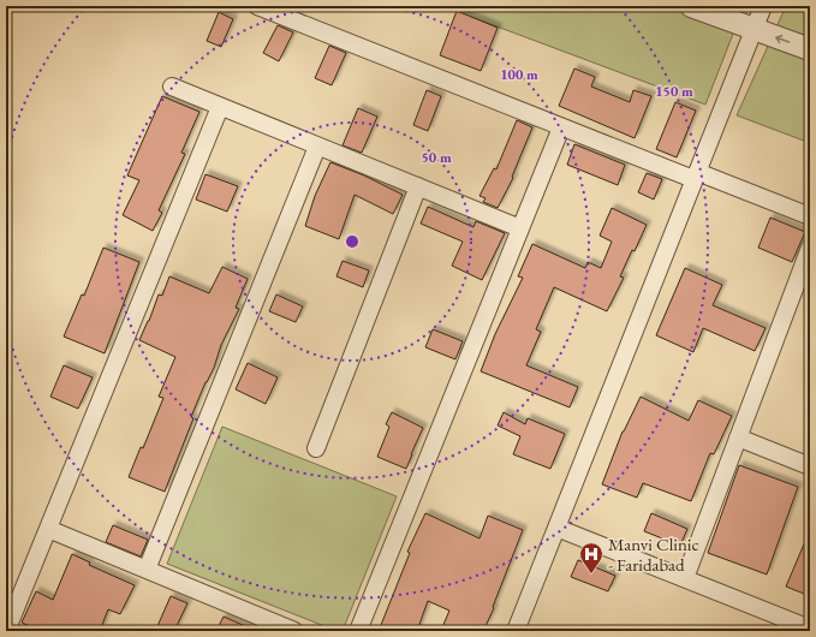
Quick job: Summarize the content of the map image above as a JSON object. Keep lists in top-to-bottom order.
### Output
{
  "places": {
    "hospital": ["Manvi Clinic - Faridabad"]
  },
  "rings": ["100 m", "150 m", "50 m"]
}
